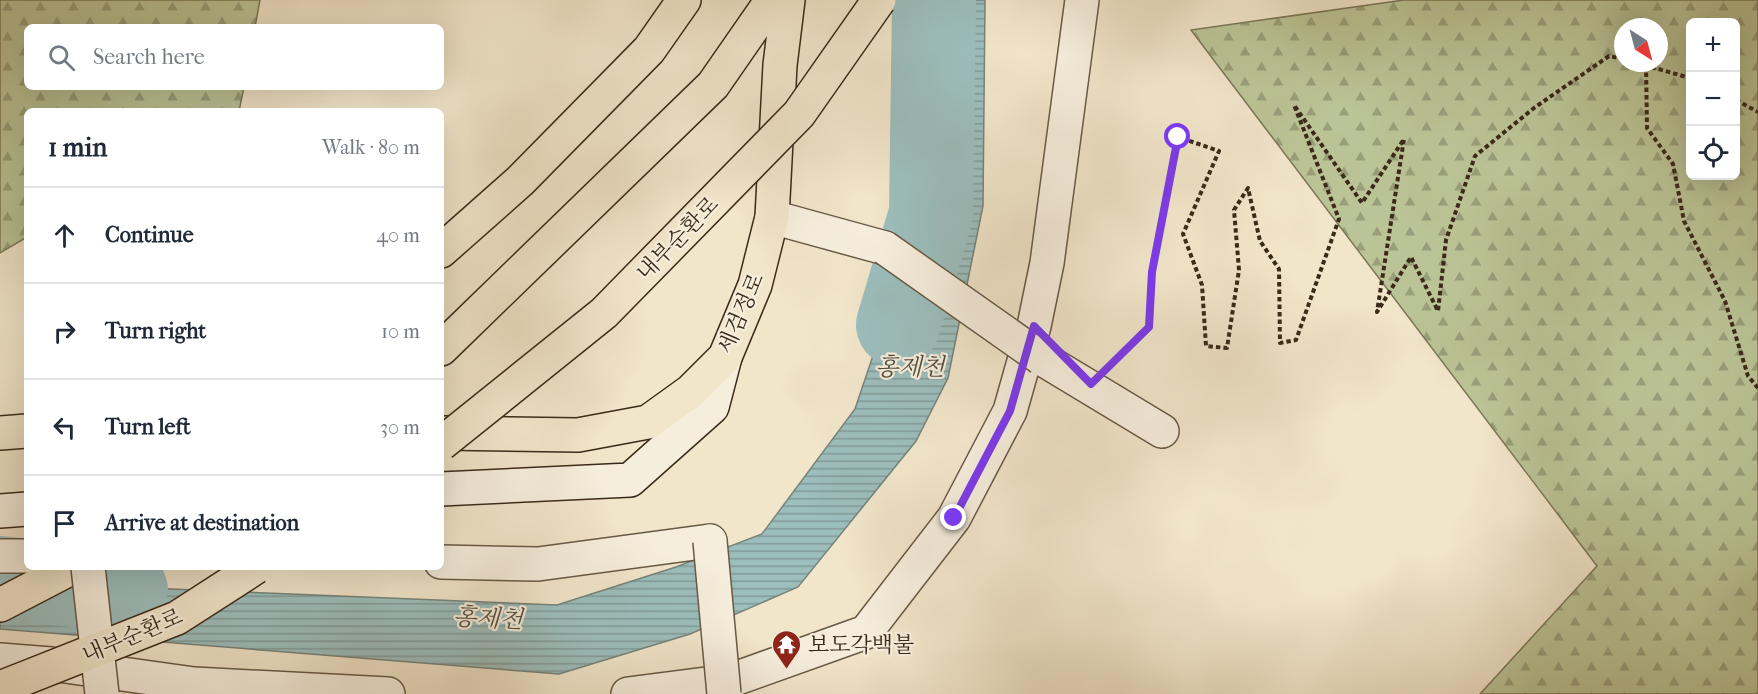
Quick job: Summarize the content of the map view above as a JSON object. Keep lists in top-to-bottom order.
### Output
{
  "streets": {
    "main road": ["내부순환로", "세검정로"]
  },
  "water": ["홍제천"],
  "places": {
    "temple": ["보도각백불"]
  },
  "north": "bottom right",
  "page": {
    "map_buttons": ["+", "−"],
    "search": "Search here",
    "heading": ["1 min", "Walk · 80 m"],
    "list": [
      ["Continue", "40 m"],
      ["Turn right", "10 m"],
      ["Turn left", "30 m"],
      "Arrive at destination"
    ]
  }
}
